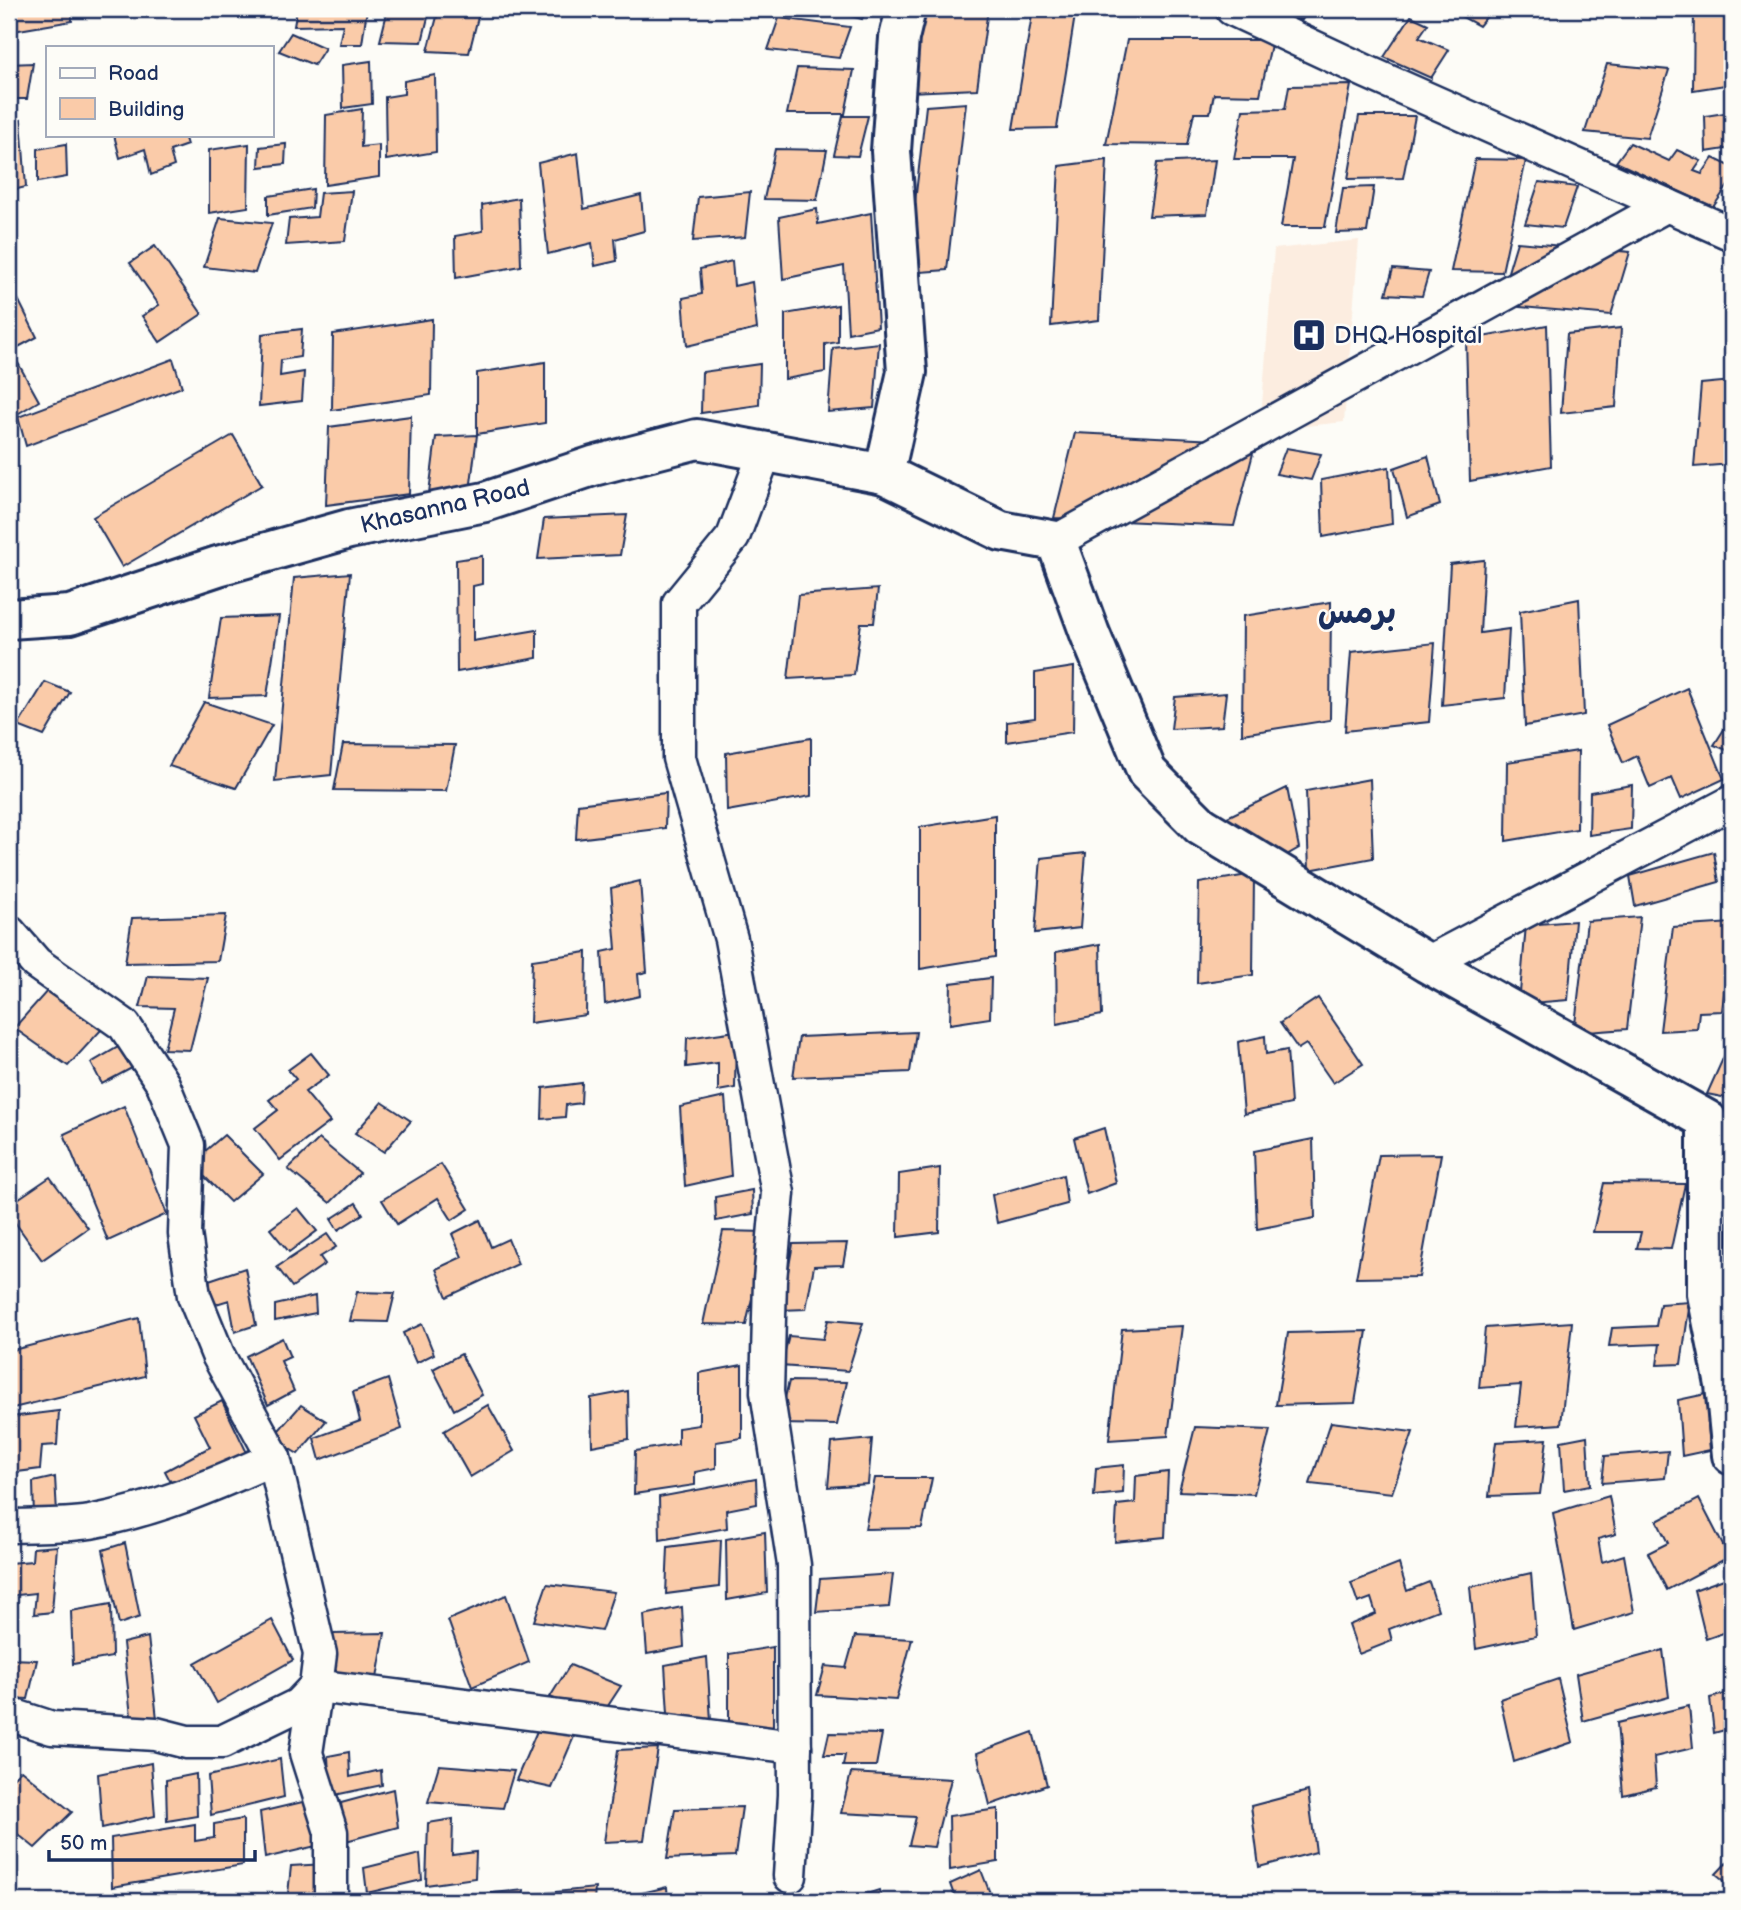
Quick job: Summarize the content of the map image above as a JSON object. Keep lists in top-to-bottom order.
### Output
{
  "streets": {
    "street": ["Khasanna Road"]
  },
  "districts": ["برمس"],
  "places": {
    "hospital": ["DHQ Hospital"]
  },
  "legend": ["Road", "Building"],
  "scale_bar": "50 m"
}
